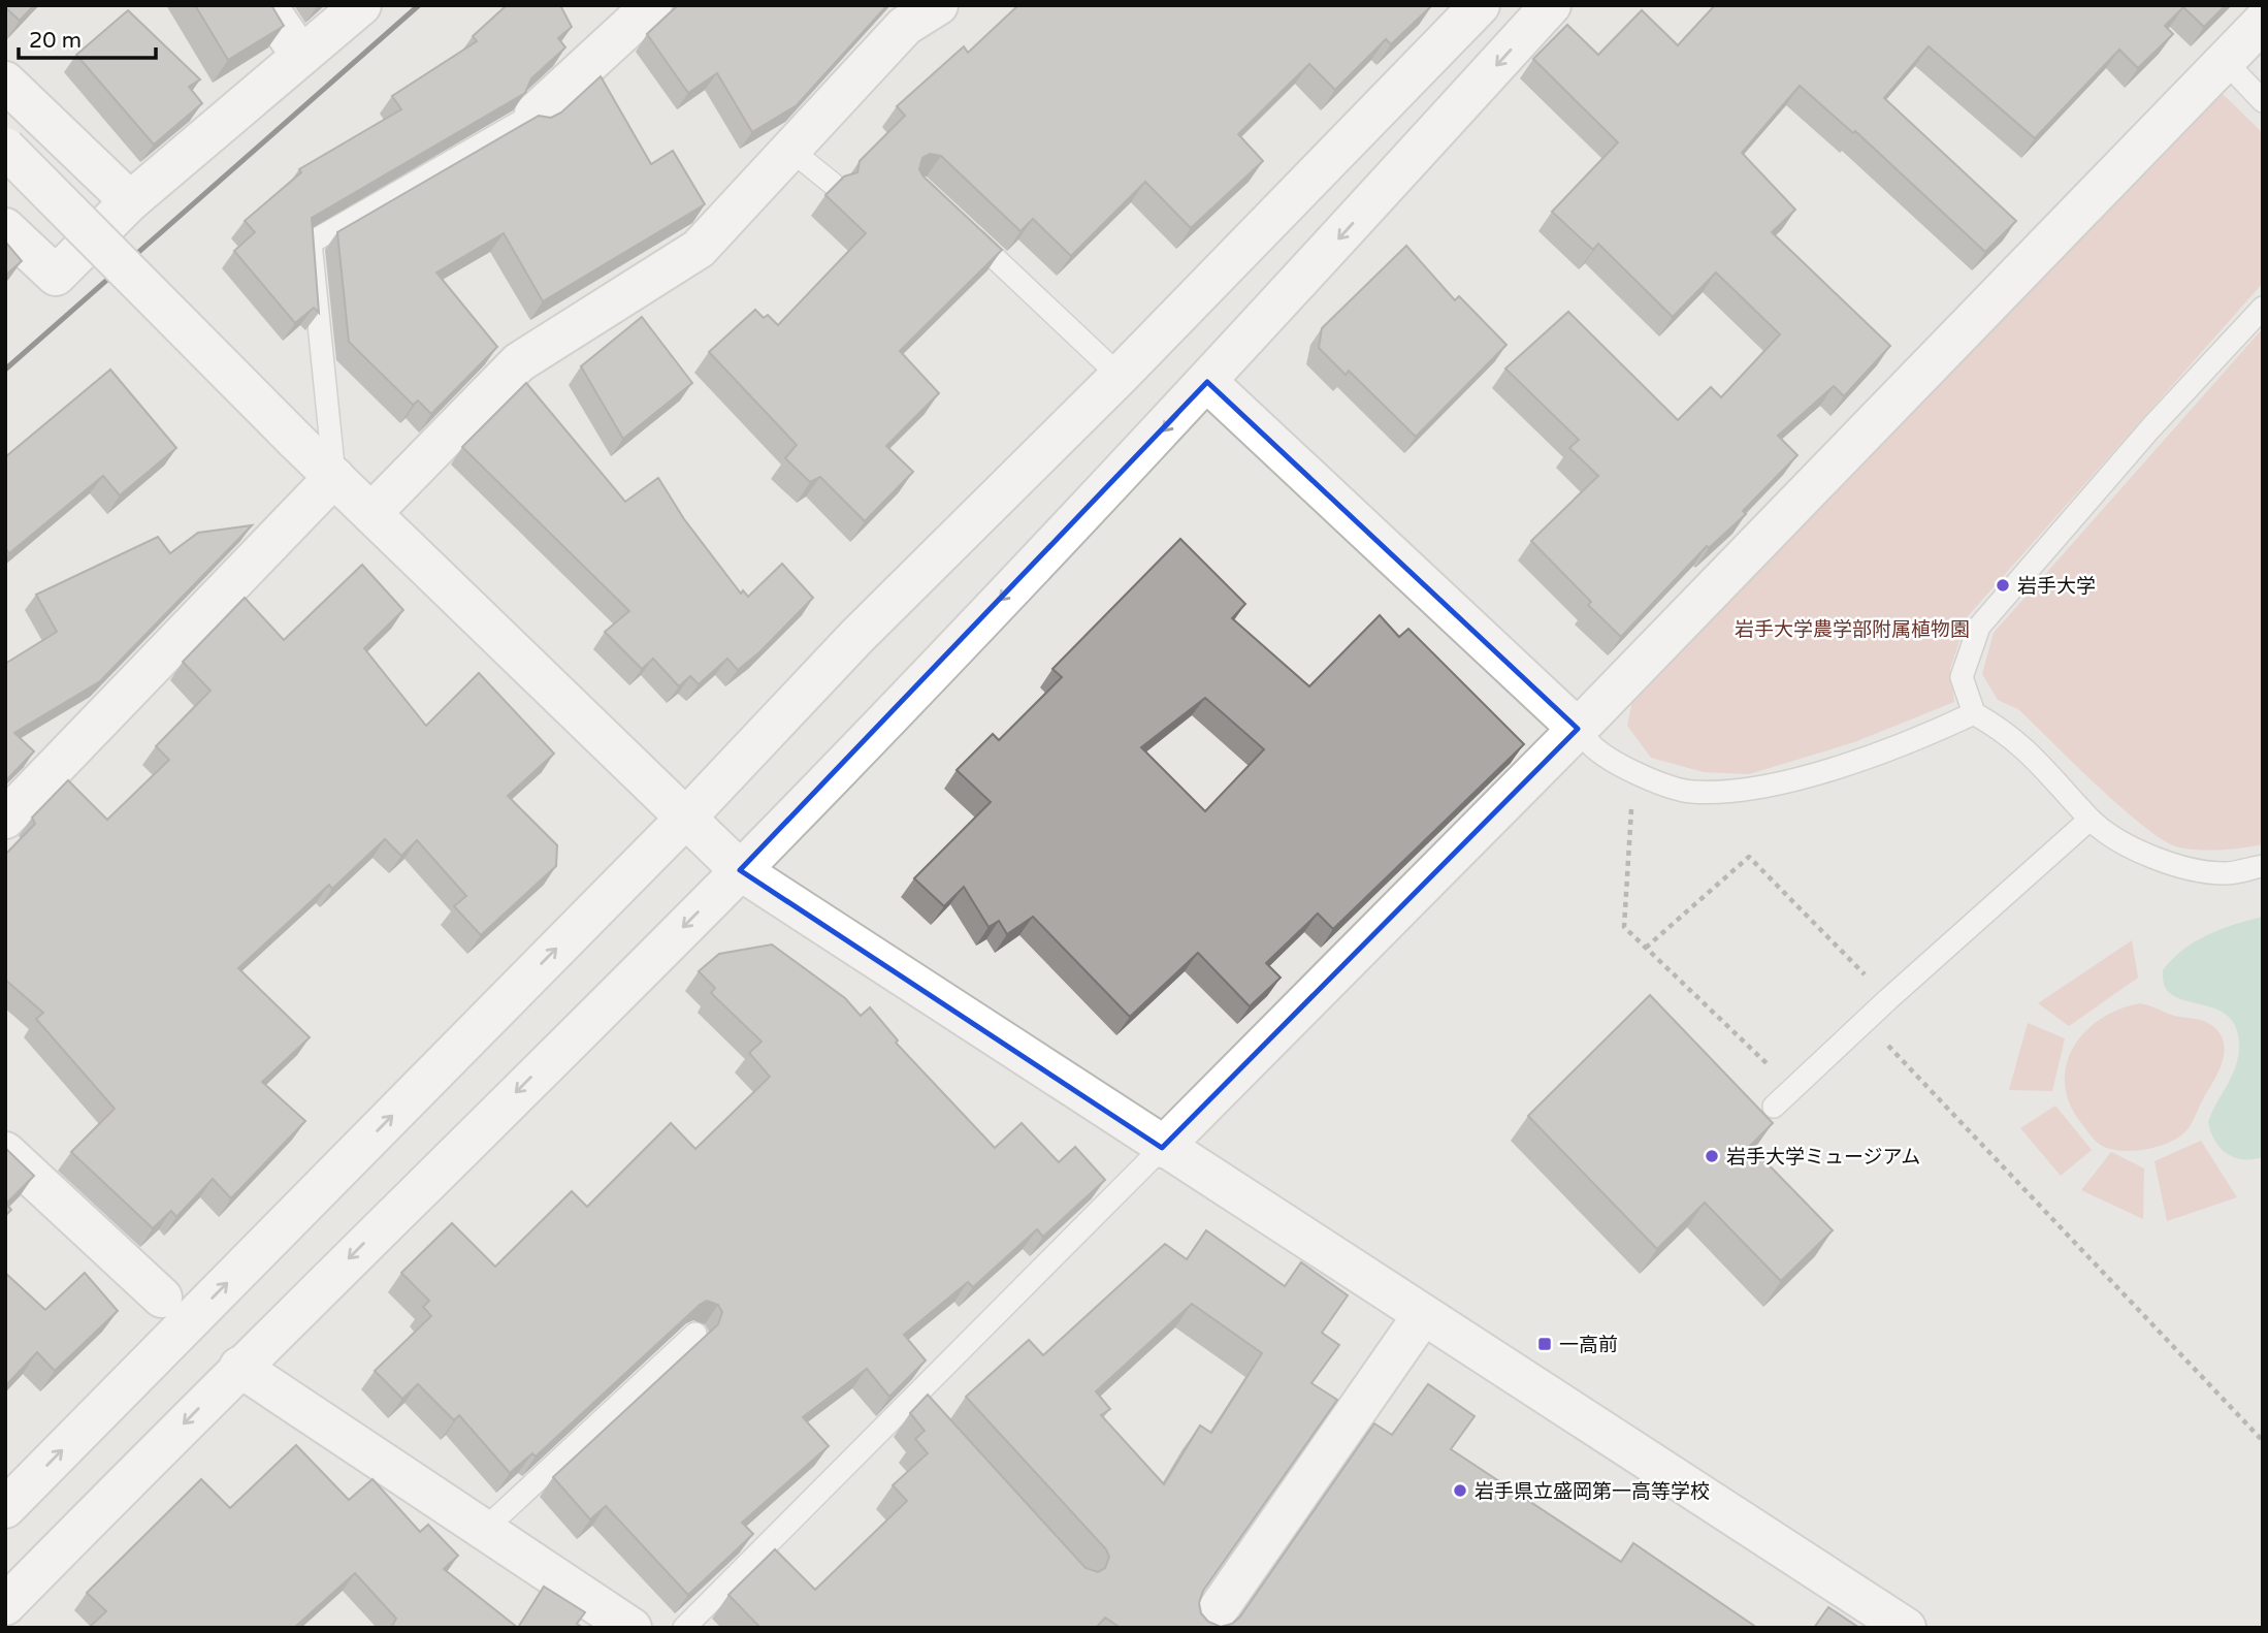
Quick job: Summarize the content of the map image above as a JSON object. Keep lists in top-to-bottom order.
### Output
{
  "parks": ["岩手大学農学部附属植物園"],
  "places": {
    "other": ["岩手大学", "岩手大学ミュージアム", "岩手県立盛岡第一高等学校"],
    "transit": ["一高前"]
  },
  "scale_bar": "20 m"
}
